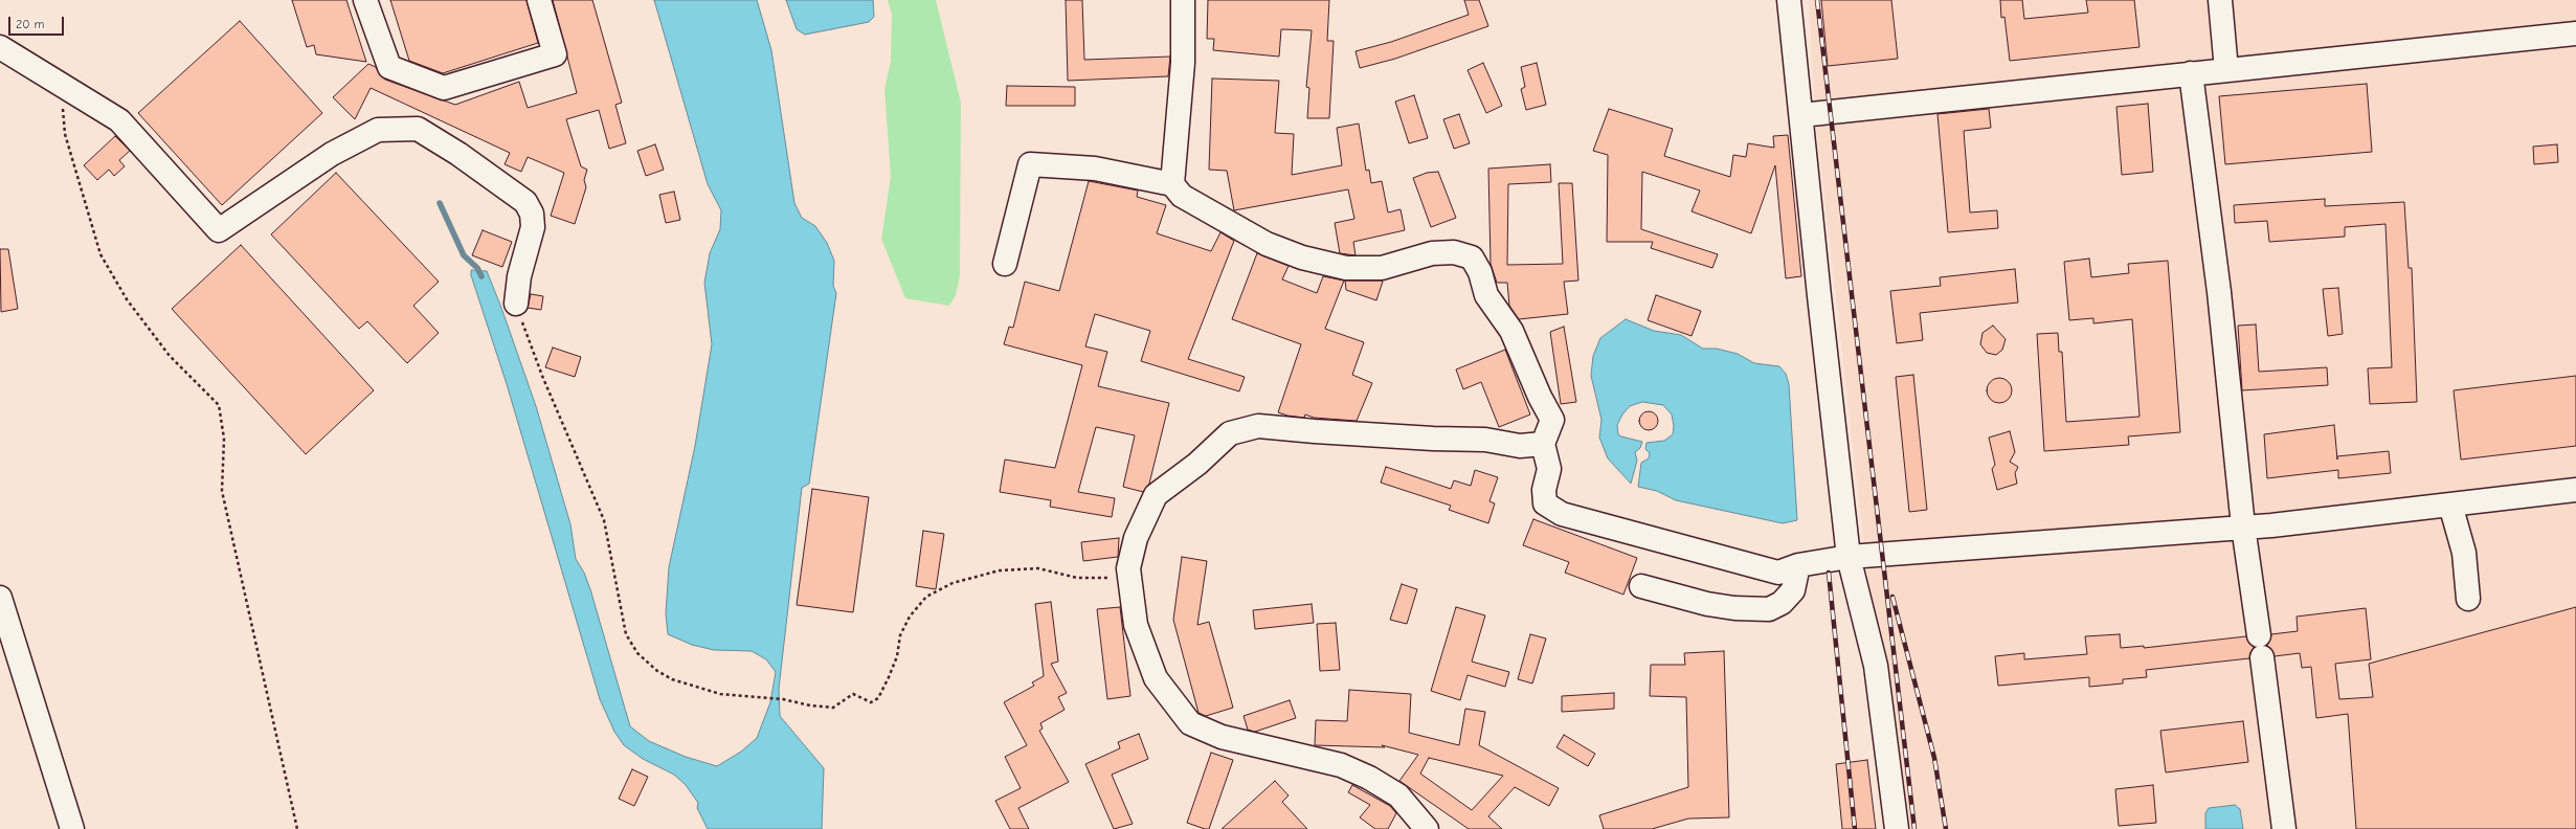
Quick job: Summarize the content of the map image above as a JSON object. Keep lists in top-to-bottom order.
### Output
{
  "scale_bar": "20 m"
}
